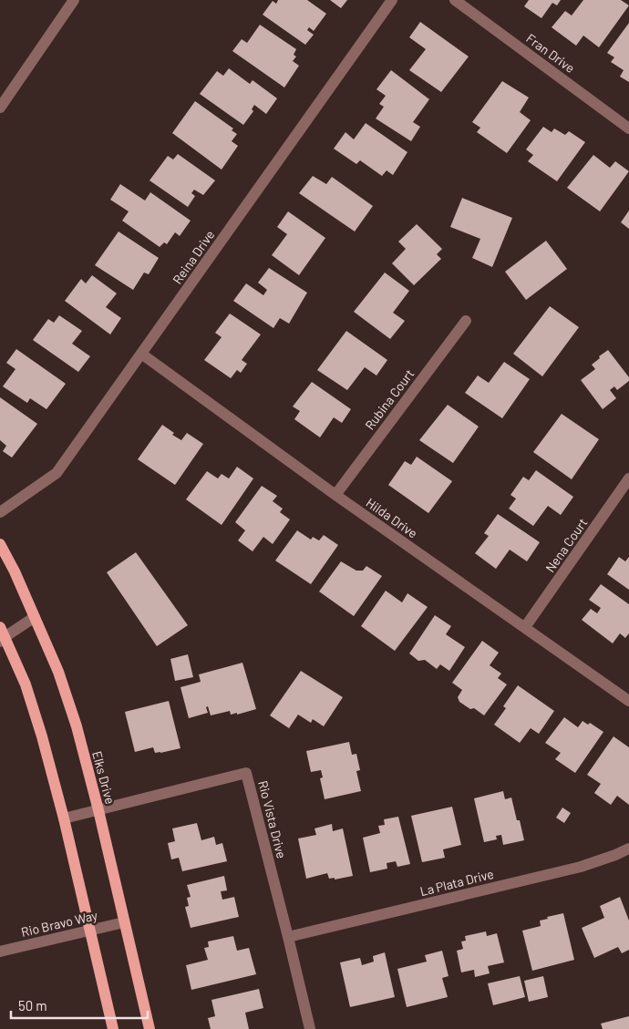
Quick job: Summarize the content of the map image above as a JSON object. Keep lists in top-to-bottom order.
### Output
{
  "streets": {
    "main road": ["Elks Drive"],
    "street": [
      "Fran Drive",
      "Reina Drive",
      "Rubina Court",
      "Hilda Drive",
      "Nena Court",
      "Rio Vista Drive",
      "La Plata Drive",
      "Rio Bravo Way"
    ]
  },
  "crossings": [
    ["Reina Drive", "Hilda Drive"],
    ["Rubina Court", "Hilda Drive"],
    ["Hilda Drive", "Nena Court"],
    ["Elks Drive", "Rio Vista Drive"],
    ["Elks Drive", "Rio Bravo Way"],
    ["Rio Vista Drive", "La Plata Drive"]
  ],
  "scale_bar": "50 m"
}
